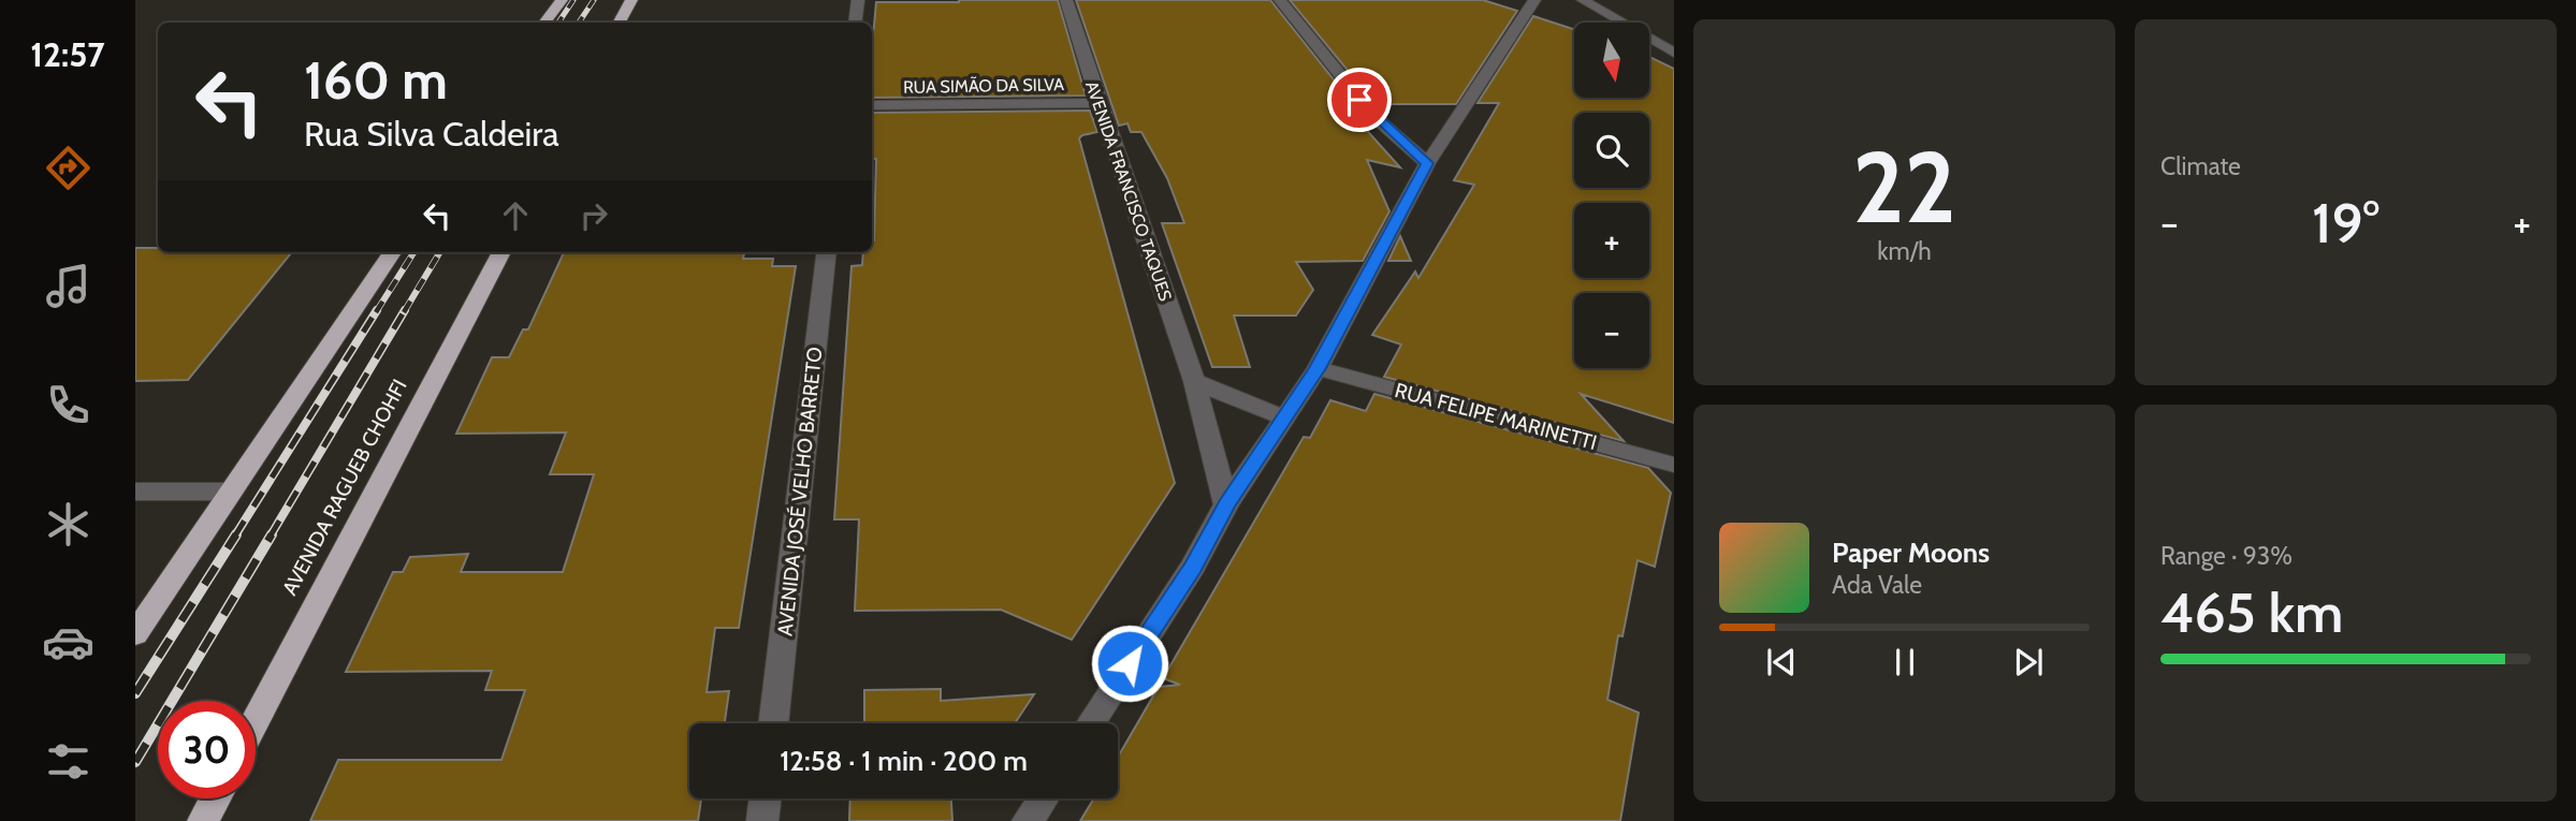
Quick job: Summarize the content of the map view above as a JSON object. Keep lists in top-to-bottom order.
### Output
{
  "streets": {
    "highway": ["AVENIDA RAGUEB CHOHFI"],
    "street": [
      "RUA SIMÃO DA SILVA",
      "AVENIDA FRANCISCO TAQUES",
      "RUA FELIPE MARINETTI",
      "AVENIDA JOSÉ VELHO BARRETO"
    ]
  },
  "crossings": [
    ["RUA SIMÃO DA SILVA", "AVENIDA FRANCISCO TAQUES"]
  ],
  "north": "bottom",
  "page": {
    "tabs": "12:57",
    "tile": [
      ["22", "km/h"],
      "Climate",
      ["Range · 93%", "465 km"]
    ],
    "map_buttons": ["+", "−"],
    "turn": ["160 m", "Rua Silva Caldeira"],
    "heat": ["−", "19°", "+"],
    "song": ["Paper Moons", "Ada Vale"],
    "limit": "30",
    "trip": "12:58 · 1 min · 200 m"
  }
}
